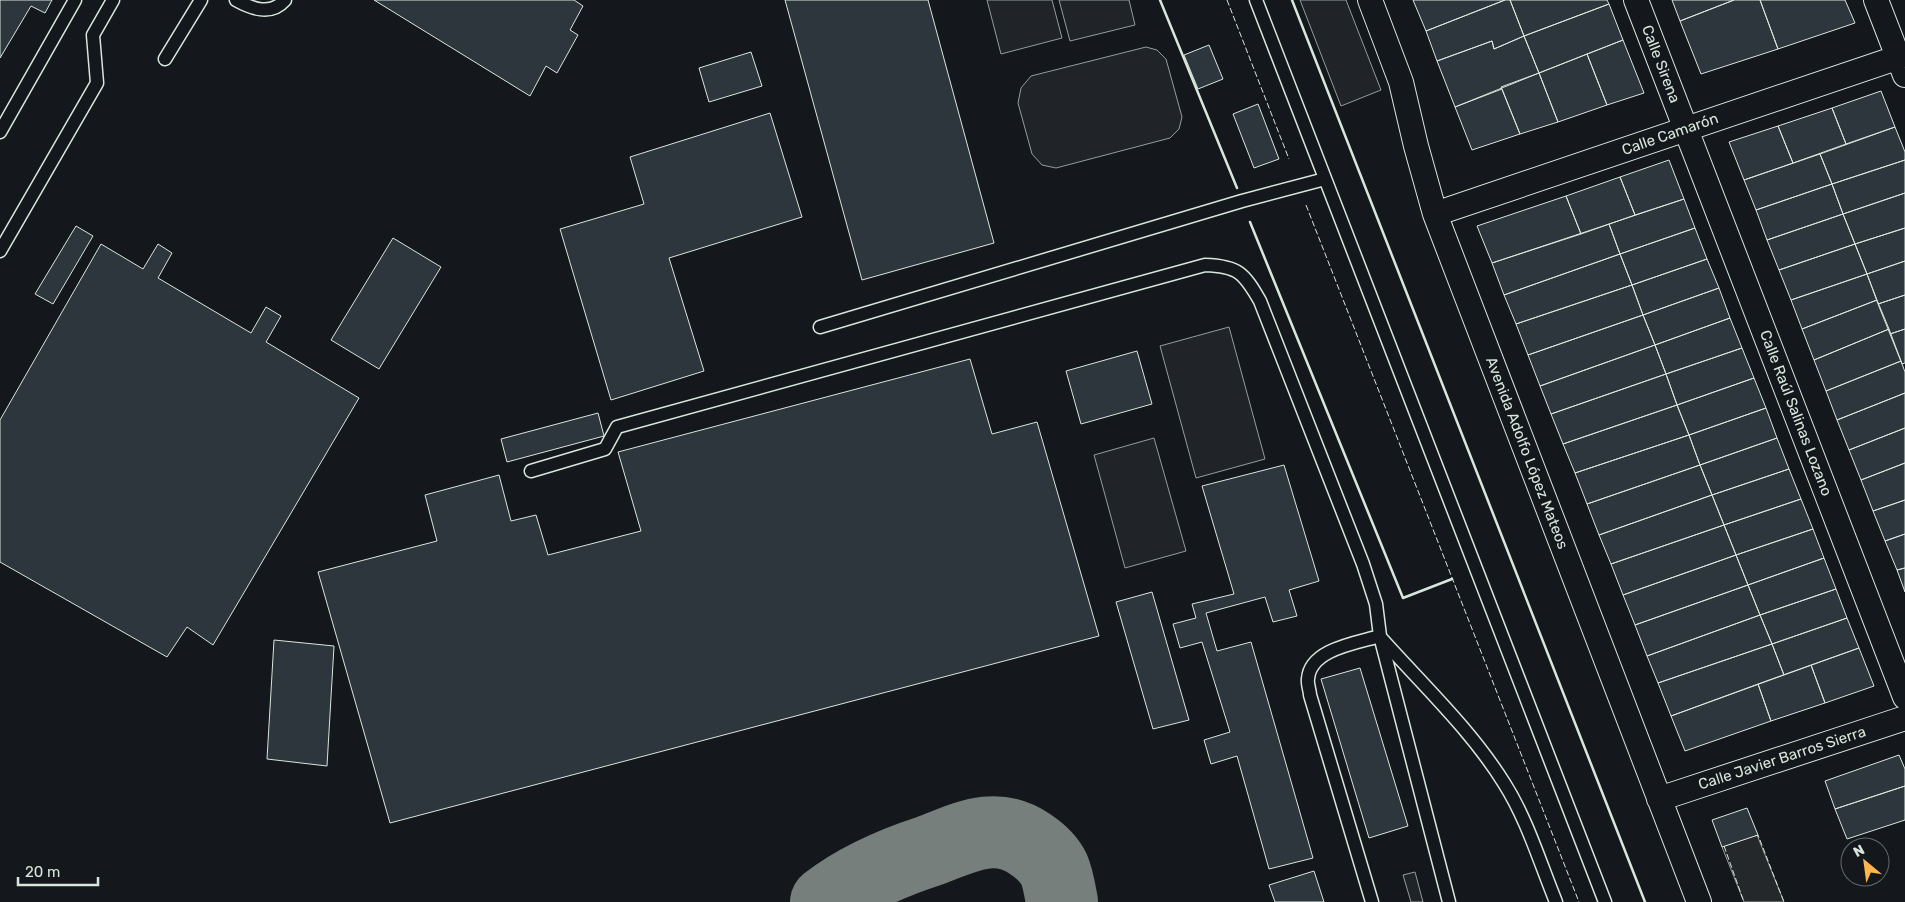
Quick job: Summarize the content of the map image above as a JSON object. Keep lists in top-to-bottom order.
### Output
{
  "streets": {
    "street": [
      "Calle Sirena",
      "Calle Camarón",
      "Calle Raúl Salinas Lozano",
      "Avenida Adolfo López Mateos",
      "Calle Javier Barros Sierra"
    ]
  },
  "crossings": [
    ["Calle Sirena", "Calle Camarón"],
    ["Calle Sirena", "Calle Raúl Salinas Lozano"],
    ["Calle Camarón", "Calle Raúl Salinas Lozano"],
    ["Calle Camarón", "Avenida Adolfo López Mateos"],
    ["Avenida Adolfo López Mateos", "Calle Javier Barros Sierra"]
  ],
  "scale_bar": "20 m",
  "north": "top left"
}
